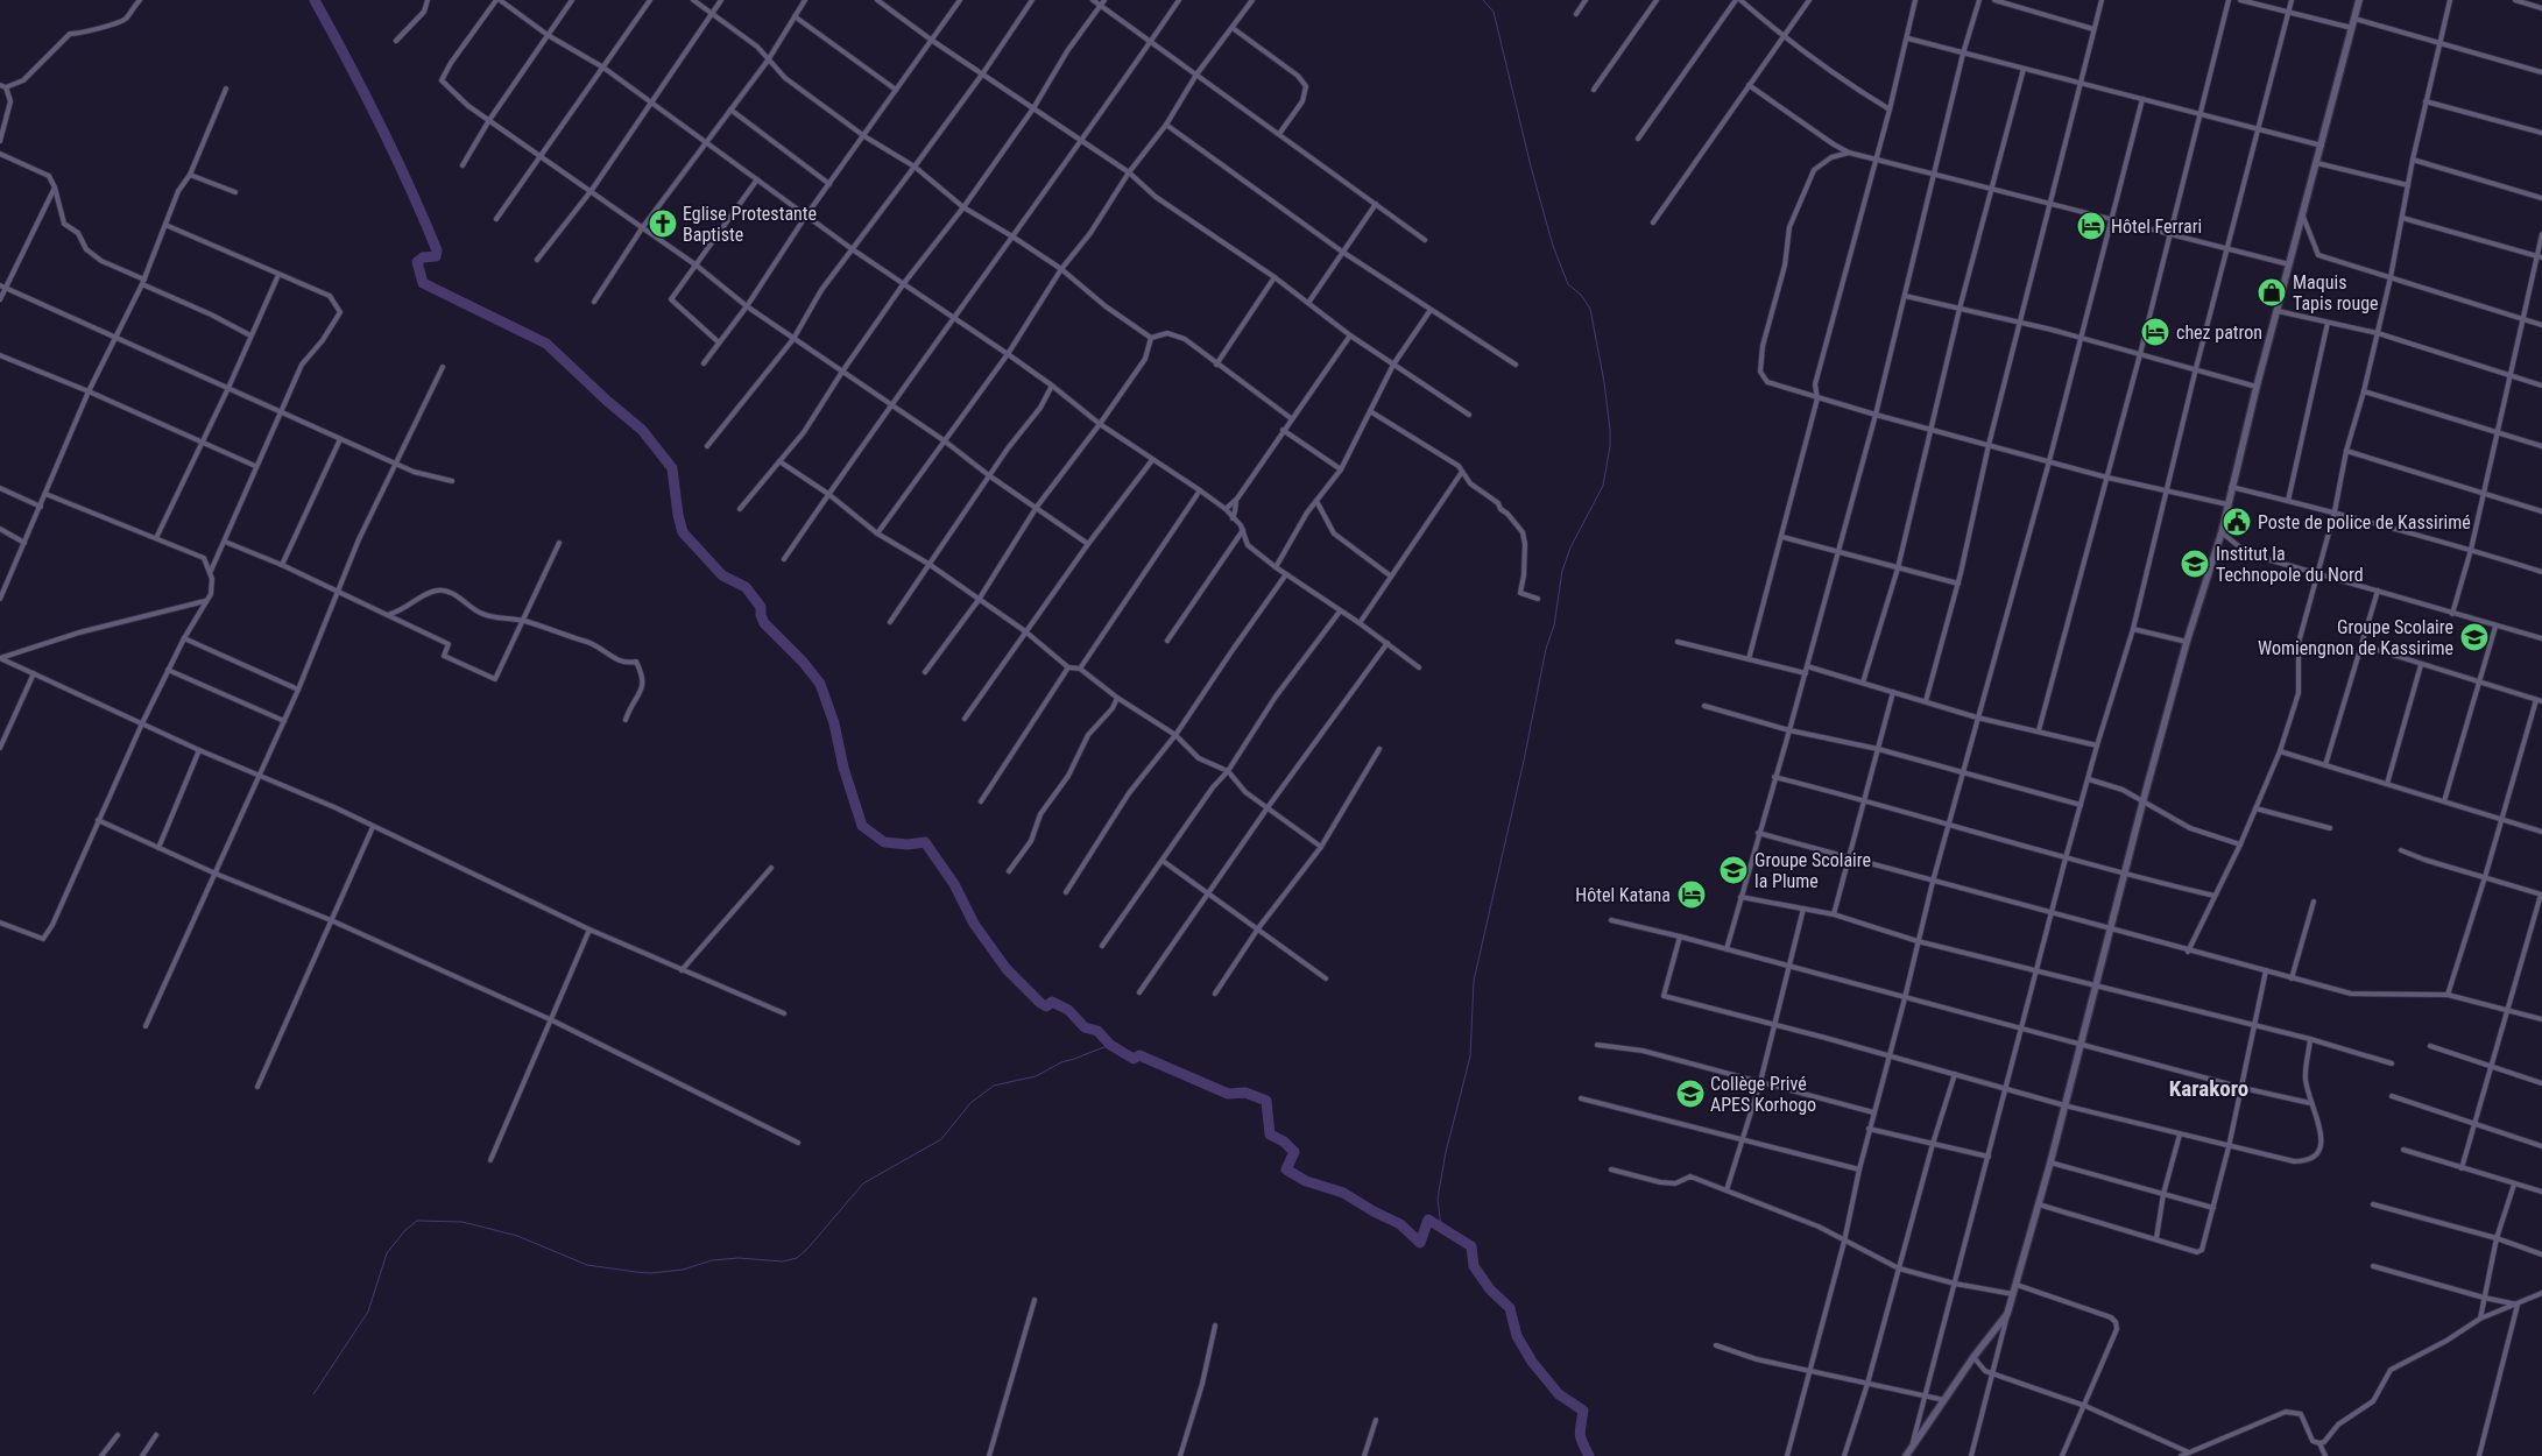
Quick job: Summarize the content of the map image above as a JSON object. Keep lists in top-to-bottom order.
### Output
{
  "districts": ["Karakoro"],
  "places": {
    "church": ["Eglise Protestante Baptiste"],
    "hotel": ["Hôtel Ferrari", "chez patron", "Hôtel Katana"],
    "shop": ["Maquis Tapis rouge"],
    "public building": ["Poste de police de Kassirimé"],
    "school or university": [
      "Institut la Technopole du Nord",
      "Groupe Scolaire Womiengnon de Kassirime",
      "Groupe Scolaire la Plume",
      "Collège Privé APES Korhogo"
    ]
  }
}
